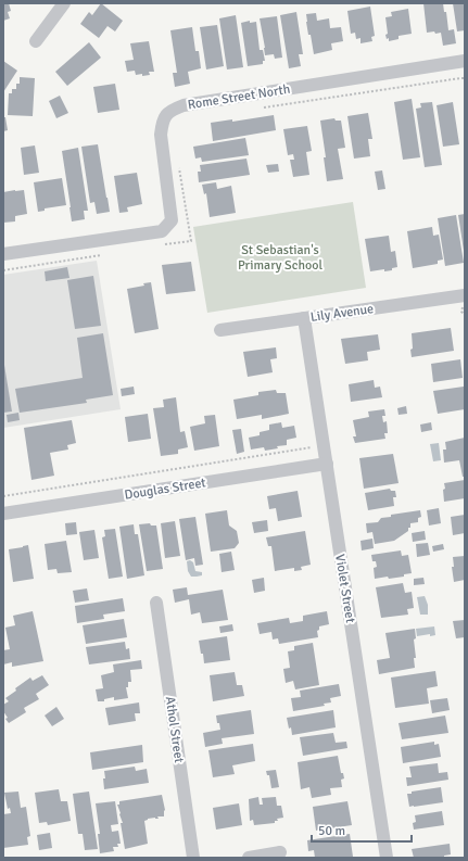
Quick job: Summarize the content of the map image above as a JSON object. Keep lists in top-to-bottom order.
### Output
{
  "streets": {
    "street": [
      "Rome Street North",
      "Lily Avenue",
      "Douglas Street",
      "Violet Street",
      "Athol Street"
    ]
  },
  "crossings": [
    ["Lily Avenue", "Violet Street"],
    ["Douglas Street", "Violet Street"]
  ],
  "parks": ["St Sebastian's Primary School"],
  "scale_bar": "50 m"
}
